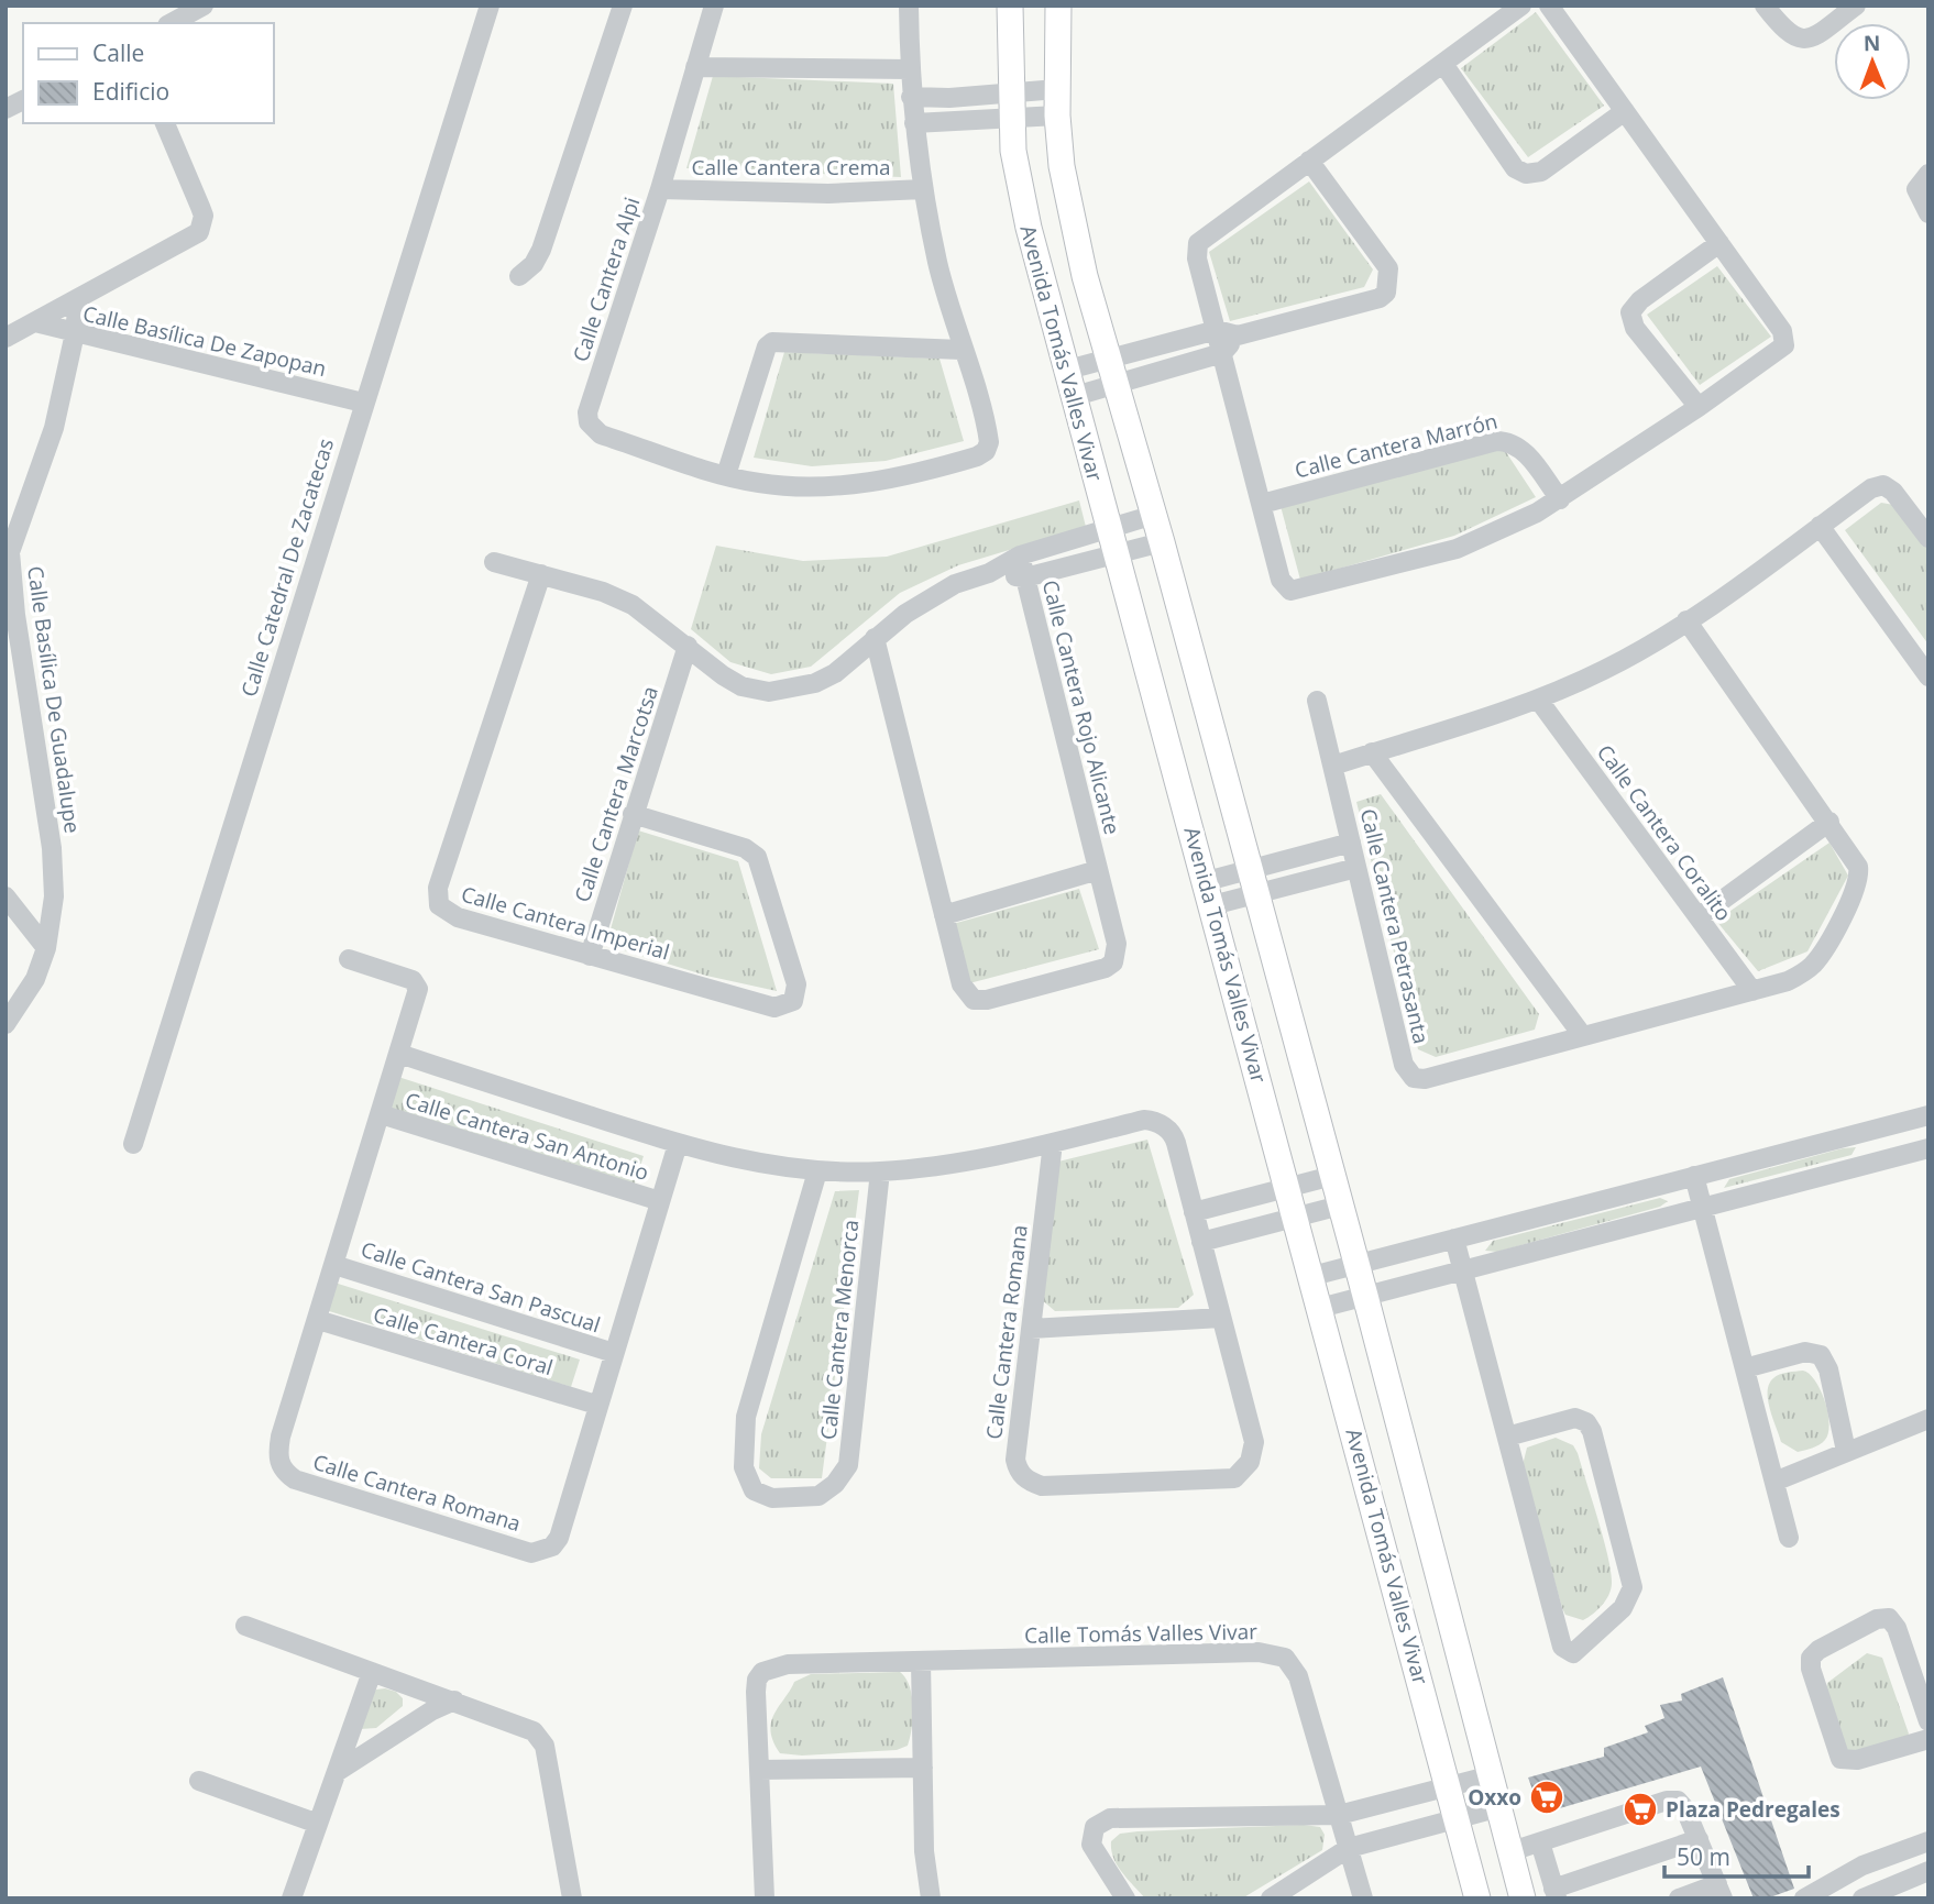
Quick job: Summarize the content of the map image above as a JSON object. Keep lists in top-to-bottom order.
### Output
{
  "streets": {
    "main road": ["Avenida Tomás Valles Vivar"],
    "street": [
      "Calle Cantera Crema",
      "Calle Cantera Alpi",
      "Calle Basílica De Zapopan",
      "Calle Cantera Marrón",
      "Calle Catedral De Zacatecas",
      "Calle Basílica De Guadalupe",
      "Calle Cantera Rojo Alicante",
      "Calle Cantera Marcotsa",
      "Calle Cantera Coralito",
      "Calle Cantera Imperial",
      "Calle Cantera Petrasanta",
      "Calle Cantera San Antonio",
      "Calle Cantera San Pascual",
      "Calle Cantera Menorca",
      "Calle Cantera Romana",
      "Calle Cantera Coral",
      "Calle Tomás Valles Vivar"
    ]
  },
  "crossings": [
    ["Calle Cantera Crema", "Calle Cantera Alpi"],
    ["Calle Basílica De Zapopan", "Calle Catedral De Zacatecas"],
    ["Calle Basílica De Zapopan", "Calle Basílica De Guadalupe"],
    ["Calle Cantera Marcotsa", "Calle Cantera Imperial"],
    ["Calle Cantera Coralito", "Calle Cantera Petrasanta"],
    ["Calle Cantera San Antonio", "Calle Cantera Romana"],
    ["Calle Cantera San Pascual", "Calle Cantera Romana"],
    ["Calle Cantera Menorca", "Calle Cantera Romana"],
    ["Calle Cantera Romana", "Calle Cantera Coral"]
  ],
  "places": {
    "supermarket": ["Oxxo", "Plaza Pedregales"]
  },
  "legend": ["Calle", "Edificio"],
  "scale_bar": "50 m",
  "north": "top"
}
